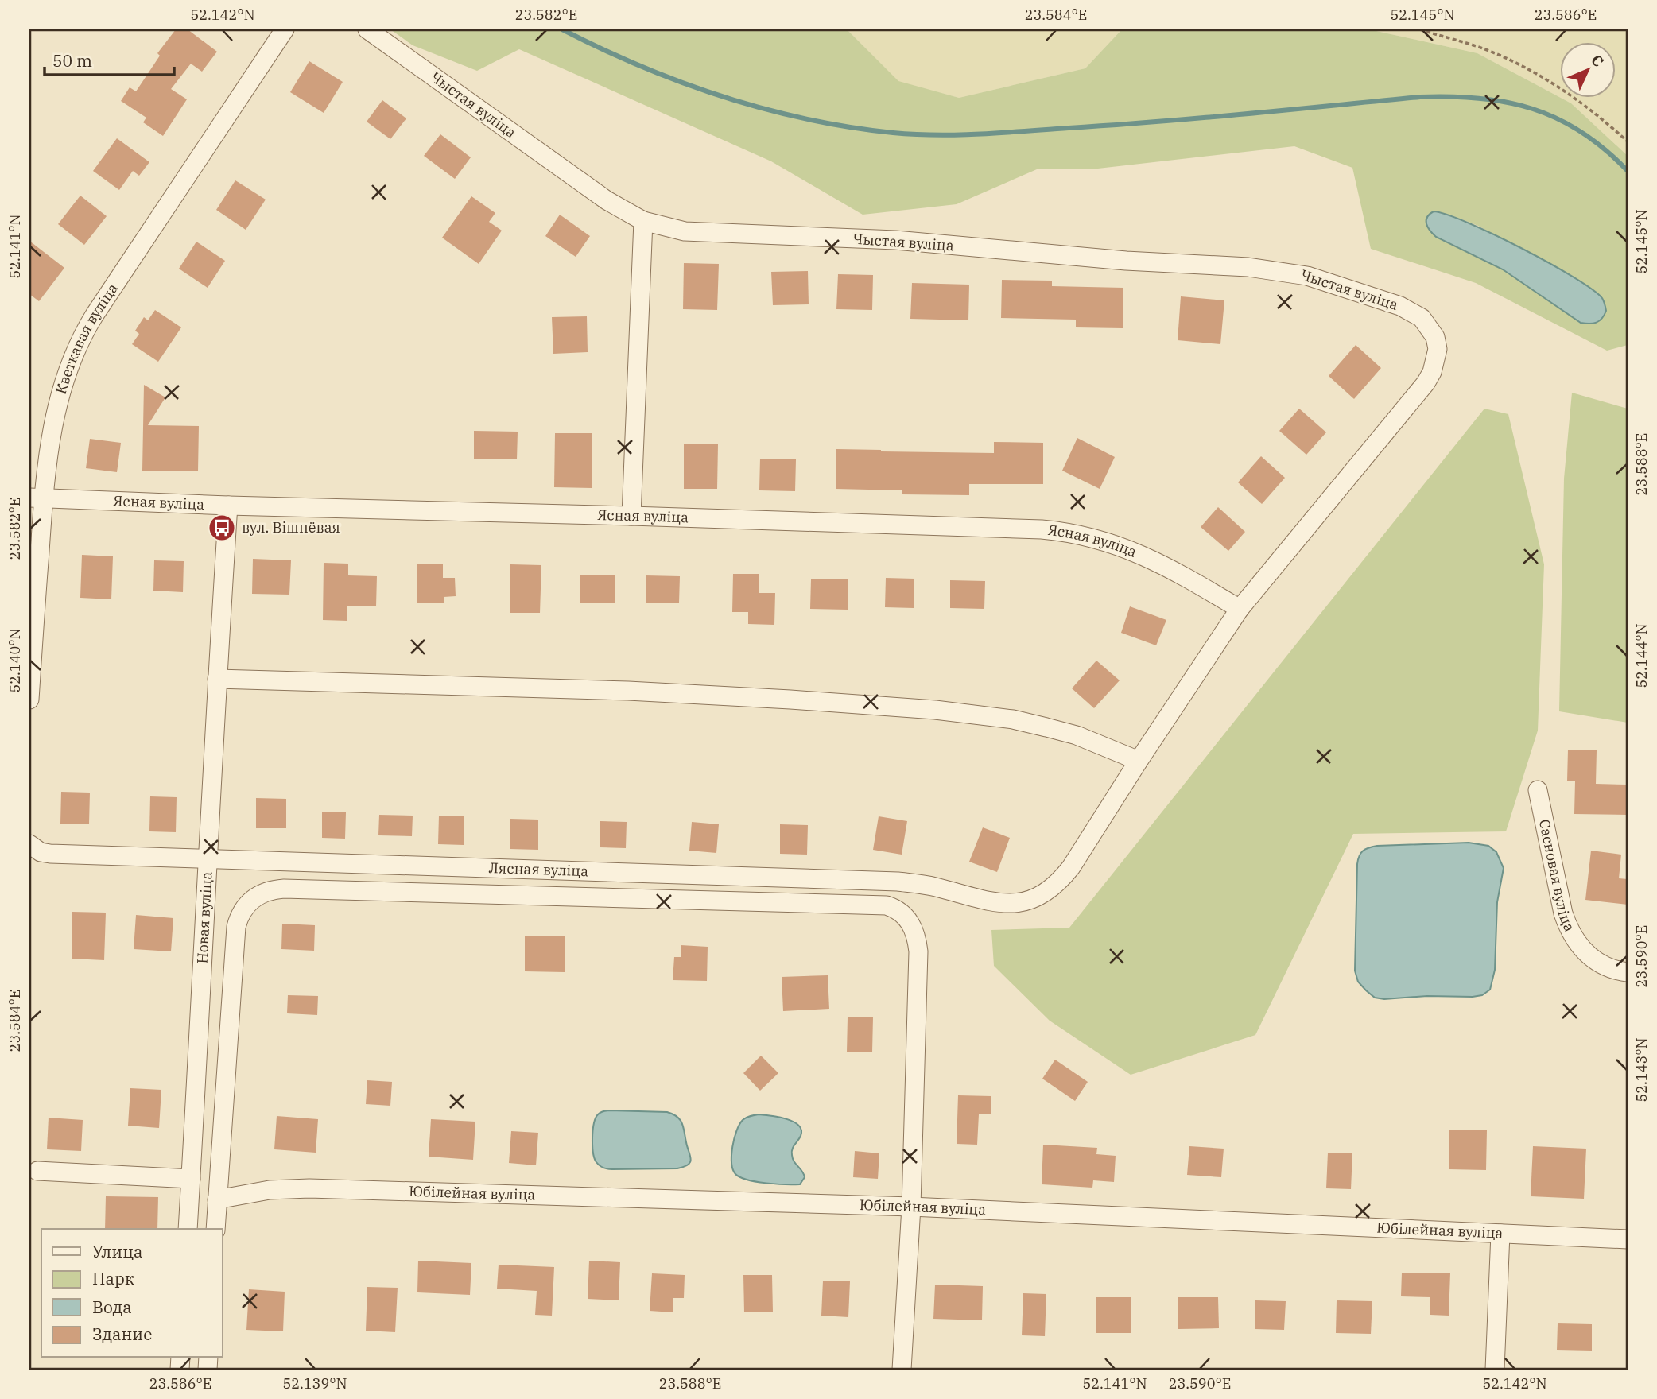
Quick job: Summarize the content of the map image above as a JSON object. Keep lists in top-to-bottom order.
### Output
{
  "streets": {
    "street": [
      "Чыстая вуліца",
      "Кветкавая вуліца",
      "Ясная вуліца",
      "Лясная вуліца",
      "Сасновая вуліца",
      "Новая вуліца",
      "Юбілейная вуліца"
    ]
  },
  "crossings": [
    ["Чыстая вуліца", "Ясная вуліца"],
    ["Кветкавая вуліца", "Ясная вуліца"],
    ["Ясная вуліца", "Новая вуліца"],
    ["Лясная вуліца", "Новая вуліца"],
    ["Лясная вуліца", "Юбілейная вуліца"]
  ],
  "places": {
    "bus stop": ["вул. Вішнёвая"]
  },
  "legend": [
    "Улица",
    "Парк",
    "Вода",
    "Здание"
  ],
  "scale_bar": "50 m",
  "north": "top right",
  "coordinates": [
    "52.142°N",
    "23.582°E",
    "23.584°E",
    "52.145°N",
    "23.586°E",
    "52.141°N",
    "23.588°E",
    "52.144°N",
    "52.140°N",
    "23.590°E",
    "52.143°N",
    "52.139°N"
  ]
}
